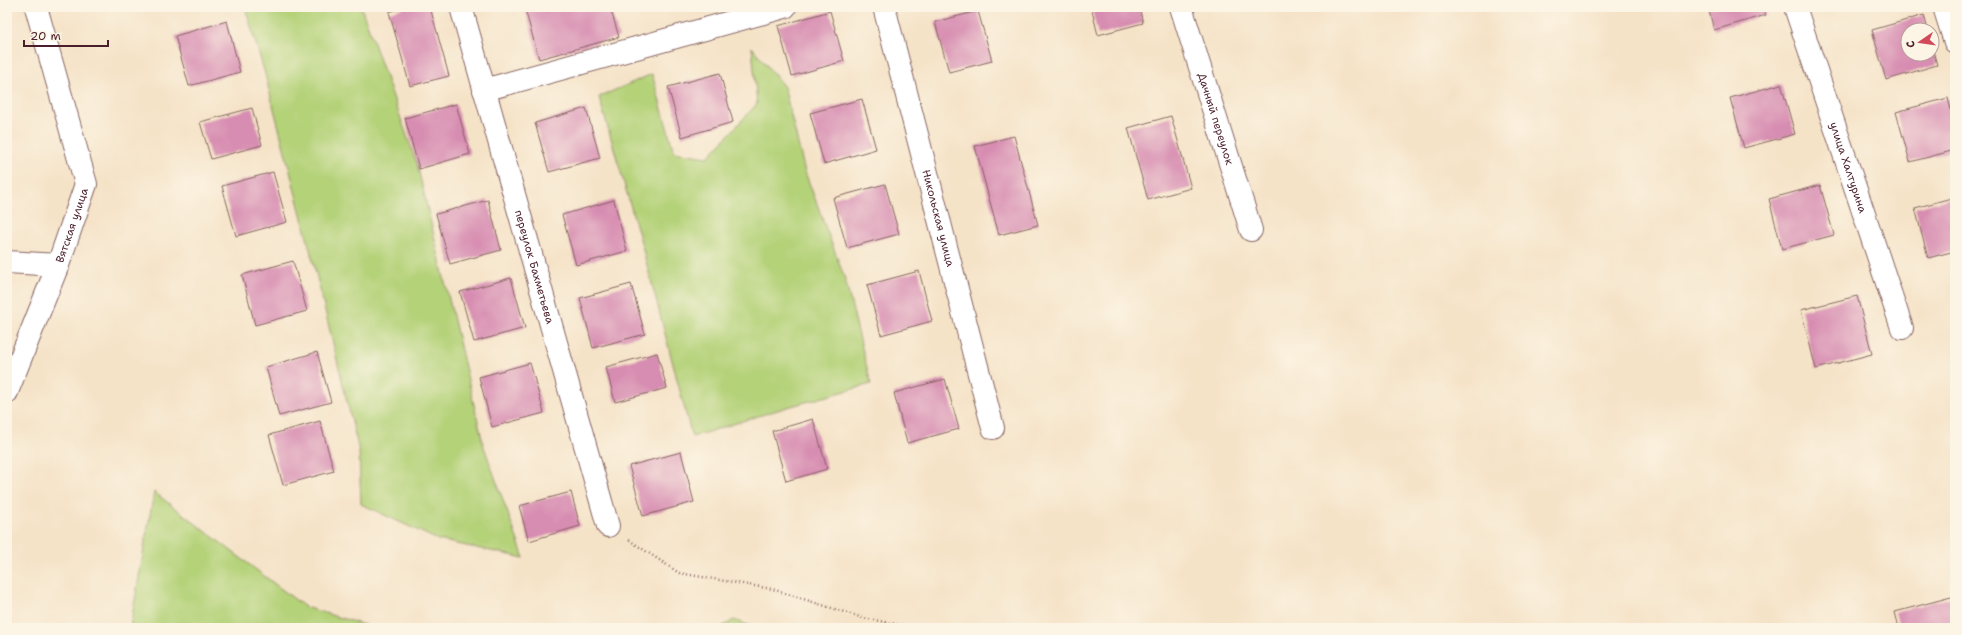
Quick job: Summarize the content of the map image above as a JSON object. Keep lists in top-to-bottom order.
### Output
{
  "streets": {
    "street": [
      "Дачный переулок",
      "улица Халтурина",
      "Никольская улица",
      "Вятская улица",
      "переулок Бахметьева"
    ]
  },
  "scale_bar": "20 m",
  "north": "left"
}
